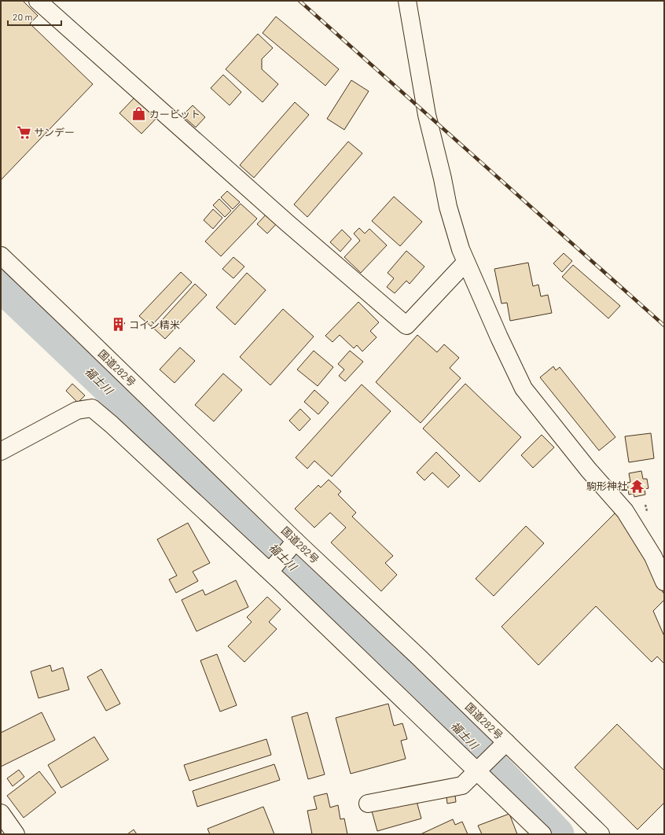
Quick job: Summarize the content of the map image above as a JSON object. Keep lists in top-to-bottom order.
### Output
{
  "streets": {
    "main road": ["国道282号"]
  },
  "water": ["福士川"],
  "places": {
    "shop": ["カービット"],
    "supermarket": ["サンデー"],
    "building": ["コイン精米"],
    "temple": ["駒形神社"]
  },
  "scale_bar": "20 m"
}
